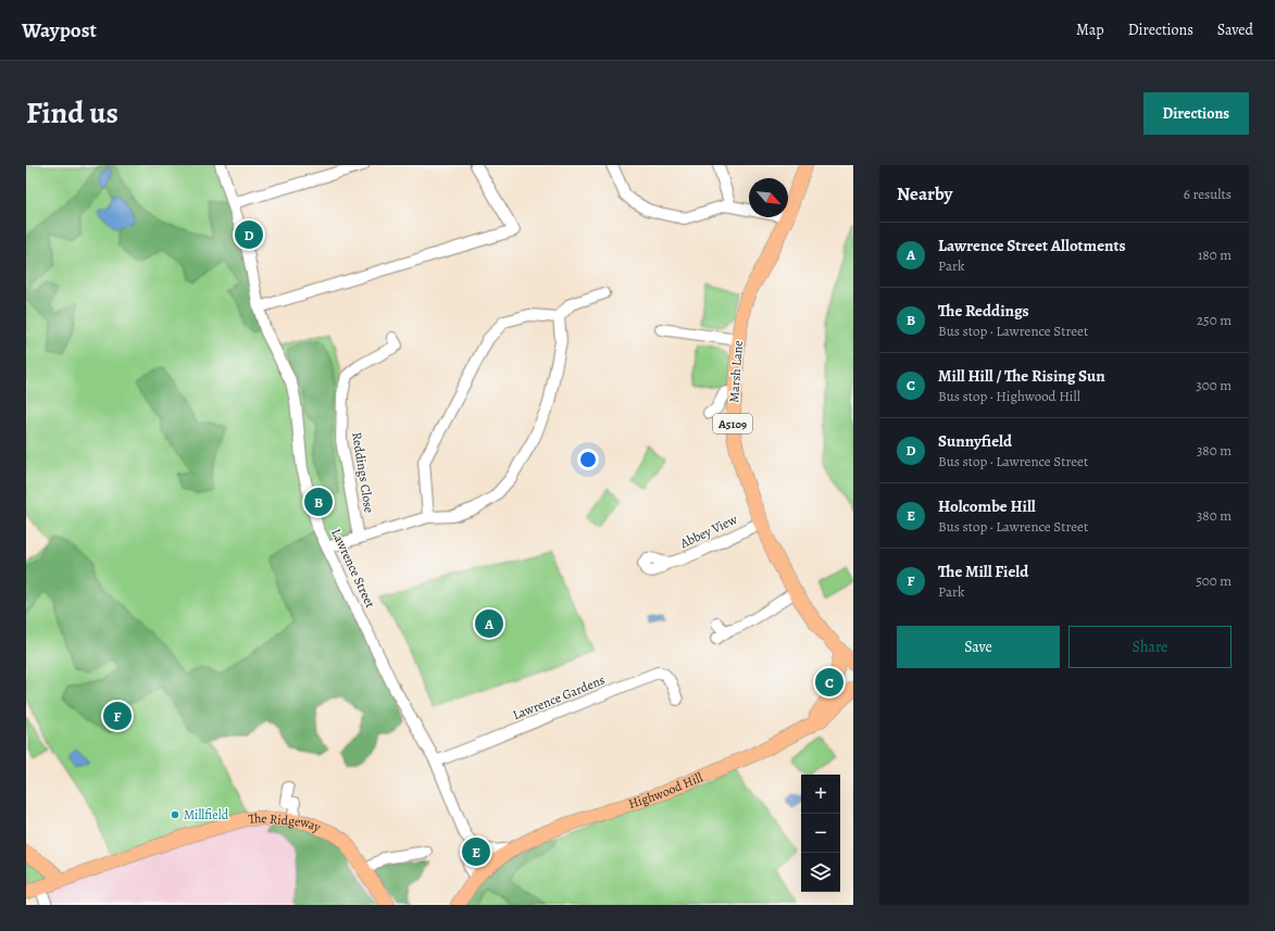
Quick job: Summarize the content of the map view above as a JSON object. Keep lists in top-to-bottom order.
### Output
{
  "streets": {
    "main road": [
      "Marsh Lane",
      "A5109",
      "Highwood Hill",
      "The Ridgeway"
    ],
    "street": [
      "Reddings Close",
      "Abbey View",
      "Lawrence Street",
      "Lawrence Gardens"
    ]
  },
  "crossings": [
    ["Marsh Lane", "Abbey View"],
    ["Marsh Lane", "Highwood Hill"],
    ["Lawrence Street", "Lawrence Gardens"]
  ],
  "places": ["Millfield"],
  "north": "bottom right",
  "page": {
    "header": "Waypost",
    "nav": ["Map", "Directions", "Saved"],
    "title": "Find us",
    "buttons": [
      "Directions",
      ["Save", "Share"]
    ],
    "heading": ["Nearby", "6 results"],
    "pins": [
      "D",
      "B",
      "A",
      "C",
      "F",
      "E"
    ],
    "list": [
      {
        "mark": "A",
        "name": "Lawrence Street Allotments",
        "note": "Park",
        "value": "180 m"
      },
      {
        "mark": "B",
        "name": "The Reddings",
        "note": "Bus stop · Lawrence Street",
        "value": "250 m"
      },
      {
        "mark": "C",
        "name": "Mill Hill / The Rising Sun",
        "note": "Bus stop · Highwood Hill",
        "value": "300 m"
      },
      {
        "mark": "D",
        "name": "Sunnyfield",
        "note": "Bus stop · Lawrence Street",
        "value": "380 m"
      },
      {
        "mark": "E",
        "name": "Holcombe Hill",
        "note": "Bus stop · Lawrence Street",
        "value": "380 m"
      },
      {
        "mark": "F",
        "name": "The Mill Field",
        "note": "Park",
        "value": "500 m"
      }
    ],
    "map_buttons": ["+", "−"]
  }
}
